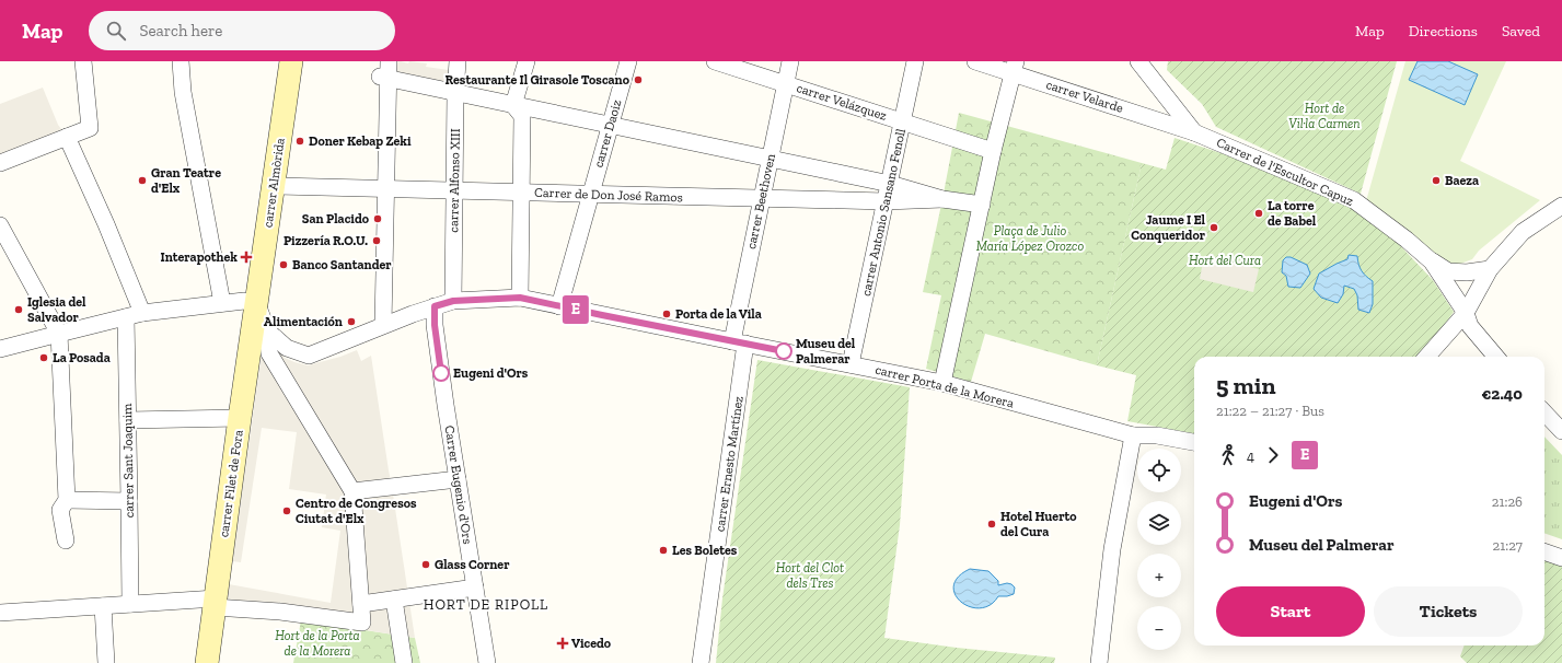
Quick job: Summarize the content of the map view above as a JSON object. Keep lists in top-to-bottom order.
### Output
{
  "streets": {
    "street": [
      "carrer Velarde",
      "carrer Velázquez",
      "carrer Daoiz",
      "Carrer de l'Escultor Capuz",
      "carrer Alfonso XIII",
      "carrer Almòrida",
      "Carrer de Don José Ramos",
      "carrer Beethoven",
      "carrer Antonio Sansano Fenoll",
      "carrer Porta de la Morera",
      "carrer Sant Joaquim",
      "carrer Ernesto Martínez",
      "carrer Filet de Fora",
      "Carrer Eugenio d'Ors"
    ]
  },
  "crossings": [
    ["carrer Velarde", "Carrer de l'Escultor Capuz"],
    ["carrer Velázquez", "carrer Beethoven"],
    ["carrer Velázquez", "carrer Antonio Sansano Fenoll"],
    ["carrer Daoiz", "Carrer de Don José Ramos"],
    ["carrer Daoiz", "carrer Porta de la Morera"],
    ["carrer Alfonso XIII", "Carrer de Don José Ramos"],
    ["carrer Alfonso XIII", "carrer Porta de la Morera"],
    ["carrer Almòrida", "Carrer de Don José Ramos"],
    ["carrer Almòrida", "carrer Porta de la Morera"],
    ["carrer Almòrida", "carrer Filet de Fora"],
    ["Carrer de Don José Ramos", "carrer Beethoven"],
    ["Carrer de Don José Ramos", "carrer Antonio Sansano Fenoll"],
    ["carrer Beethoven", "carrer Porta de la Morera"],
    ["carrer Beethoven", "carrer Ernesto Martínez"],
    ["carrer Antonio Sansano Fenoll", "carrer Porta de la Morera"],
    ["carrer Porta de la Morera", "carrer Ernesto Martínez"],
    ["carrer Porta de la Morera", "carrer Filet de Fora"],
    ["carrer Porta de la Morera", "Carrer Eugenio d'Ors"]
  ],
  "districts": ["HORT DE RIPOLL"],
  "parks": [
    "Hort de Vil·la Carmen",
    "Plaça de Julio María López Orozco",
    "Hort del Cura",
    "Hort del Clot dels Tres",
    "Hort de la Porta de la Morera"
  ],
  "places": {
    "other": [
      "Restaurante Il Girasole Toscano",
      "Doner Kebap Zeki",
      "Gran Teatre d'Elx",
      "Baeza",
      "La torre de Babel",
      "San Placido",
      "Jaume I El Conqueridor",
      "Pizzería R.O.U.",
      "Banco Santander",
      "Iglesia del Salvador",
      "Porta de la Vila",
      "Alimentación",
      "Museu del Palmerar",
      "La Posada",
      "Eugeni d'Ors",
      "Centro de Congresos Ciutat d'Elx",
      "Hotel Huerto del Cura",
      "Les Boletes",
      "Glass Corner"
    ],
    "health": ["Interapothek", "Vicedo"]
  },
  "lines": ["bus line E"],
  "page": {
    "header": "Map",
    "search": "Search here",
    "nav": ["Map", "Directions", "Saved"],
    "on_map": "E",
    "heading": ["5 min", "21:22 – 21:27 · Bus", "€2.40"],
    "legs": ["4", "E"],
    "map_buttons": ["+", "−"],
    "list": [
      {
        "name": "Eugeni d'Ors",
        "value": "21:26"
      },
      {
        "name": "Museu del Palmerar",
        "value": "21:27"
      }
    ],
    "buttons": ["Start", "Tickets"]
  }
}
